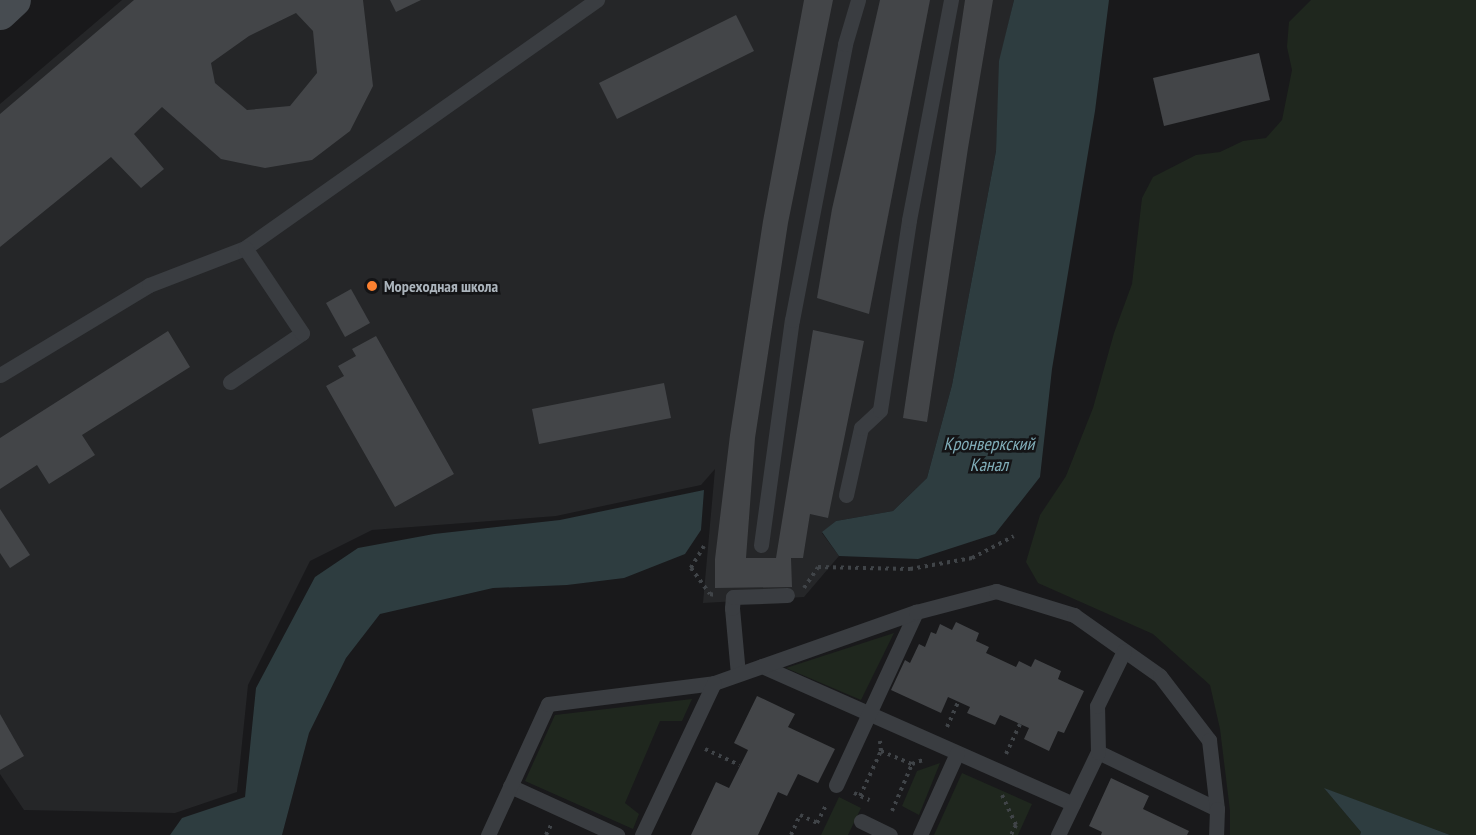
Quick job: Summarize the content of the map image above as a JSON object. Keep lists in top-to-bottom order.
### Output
{
  "water": ["Кронверкский Канал"],
  "places": ["Мореходная школа"]
}
